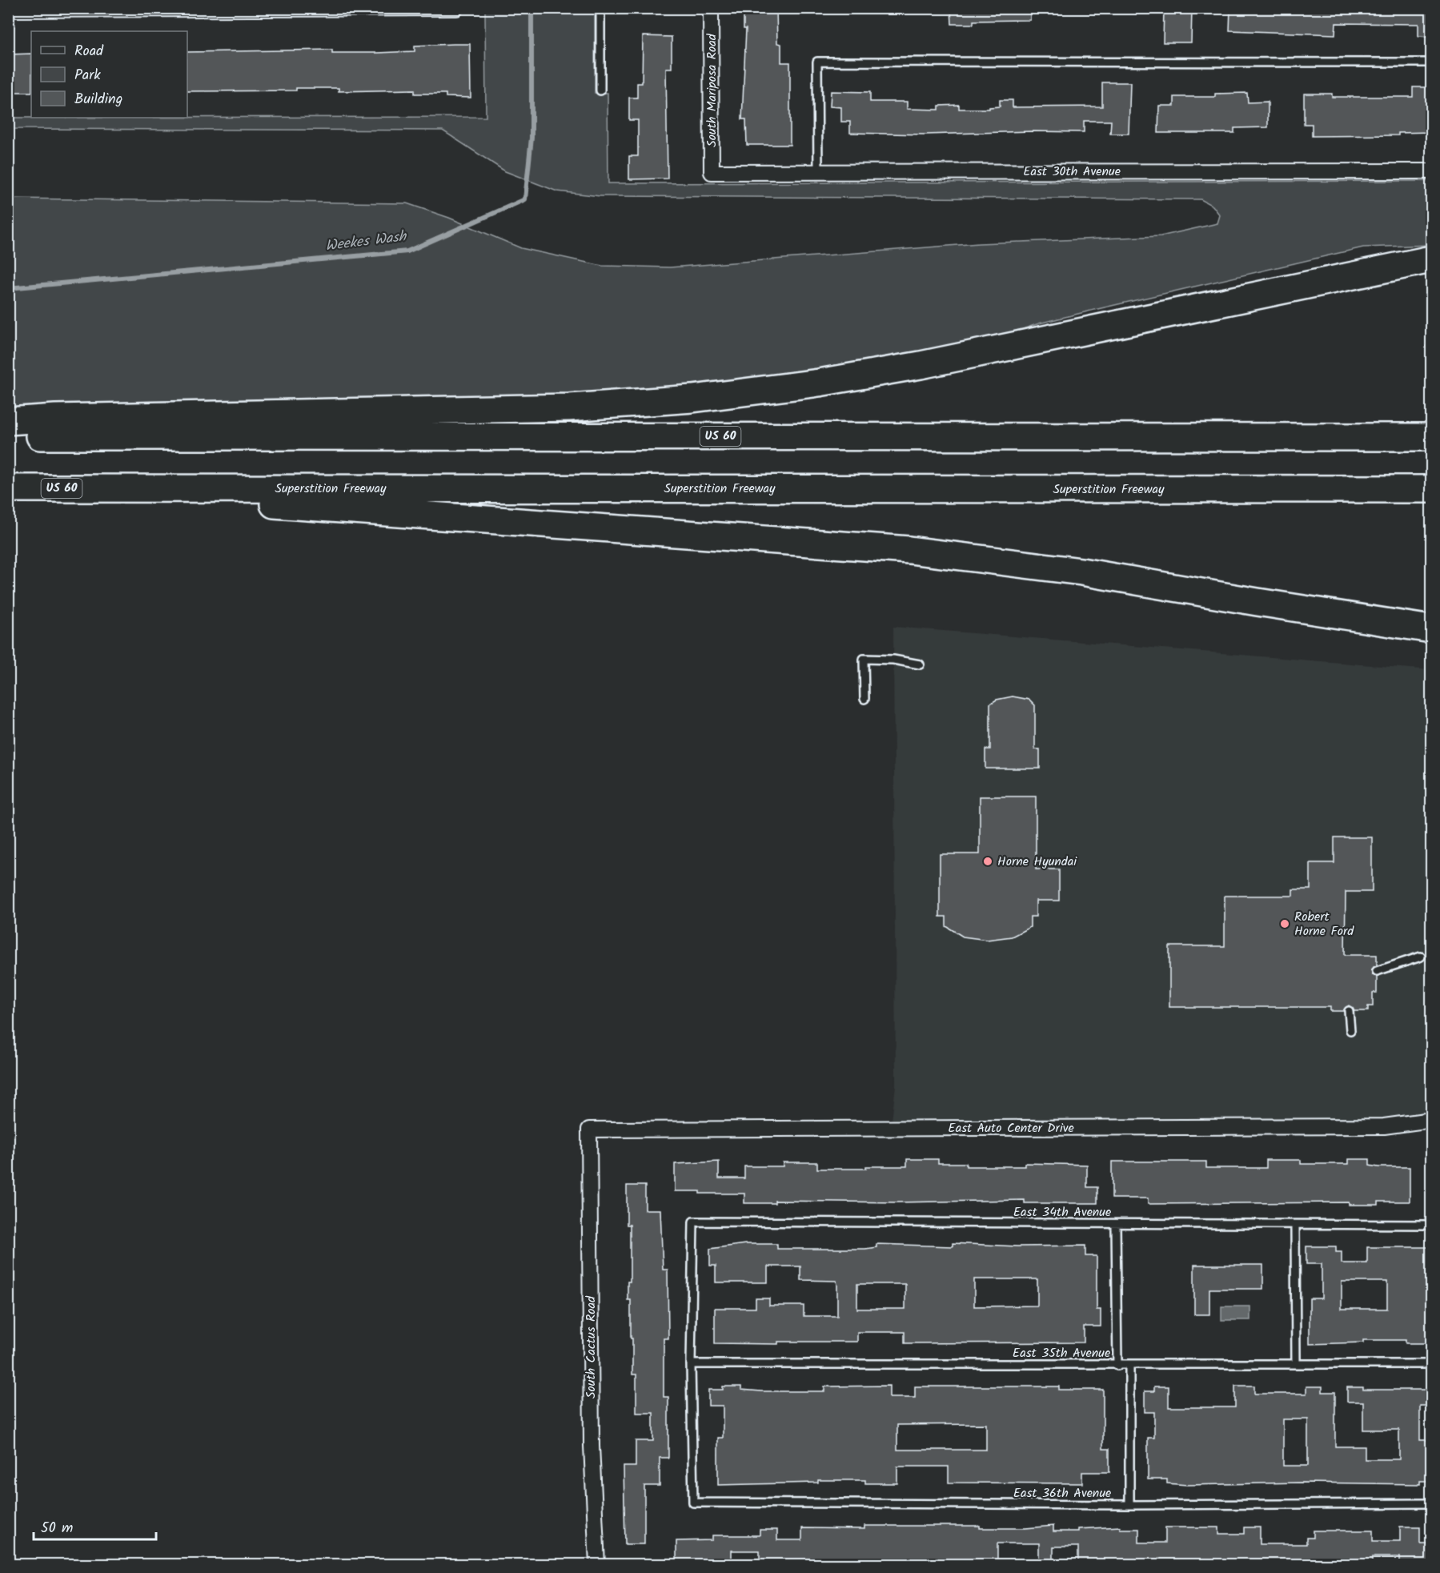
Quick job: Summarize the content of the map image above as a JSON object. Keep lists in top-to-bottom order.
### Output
{
  "streets": {
    "highway": ["US 60", "Superstition Freeway"],
    "street": [
      "South Mariposa Road",
      "East 30th Avenue",
      "East Auto Center Drive",
      "South Cactus Road"
    ],
    "lane": ["East 34th Avenue", "East 35th Avenue", "East 36th Avenue"]
  },
  "crossings": [
    ["South Mariposa Road", "East 30th Avenue"],
    ["East Auto Center Drive", "South Cactus Road"],
    ["East 34th Avenue", "East 35th Avenue"],
    ["East 34th Avenue", "East 36th Avenue"],
    ["East 35th Avenue", "East 36th Avenue"]
  ],
  "water": ["Weekes Wash"],
  "places": ["Horne Hyundai", "Robert Horne Ford"],
  "legend": ["Road", "Park", "Building"],
  "scale_bar": "50 m"
}
